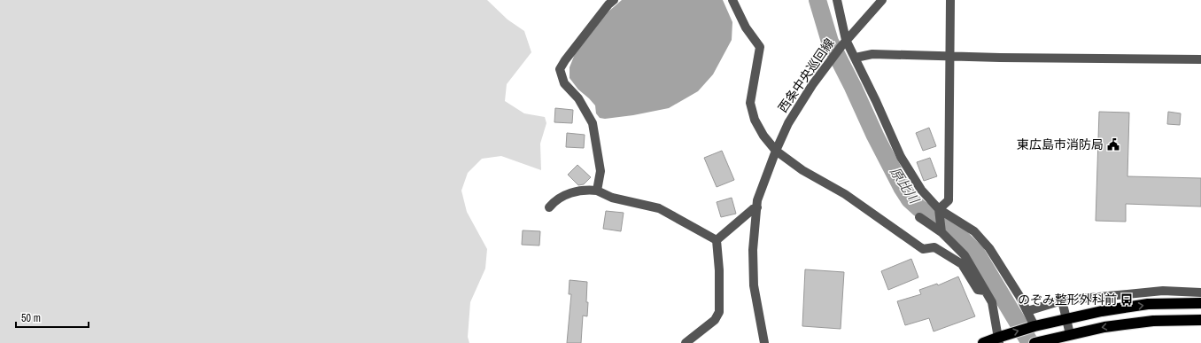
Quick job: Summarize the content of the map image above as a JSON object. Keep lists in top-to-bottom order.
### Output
{
  "streets": {
    "street": ["西条中央巡回線"]
  },
  "water": ["原比川"],
  "places": {
    "public building": ["東広島市消防局"],
    "bus stop": ["のぞみ整形外科前"]
  },
  "scale_bar": "50 m"
}
